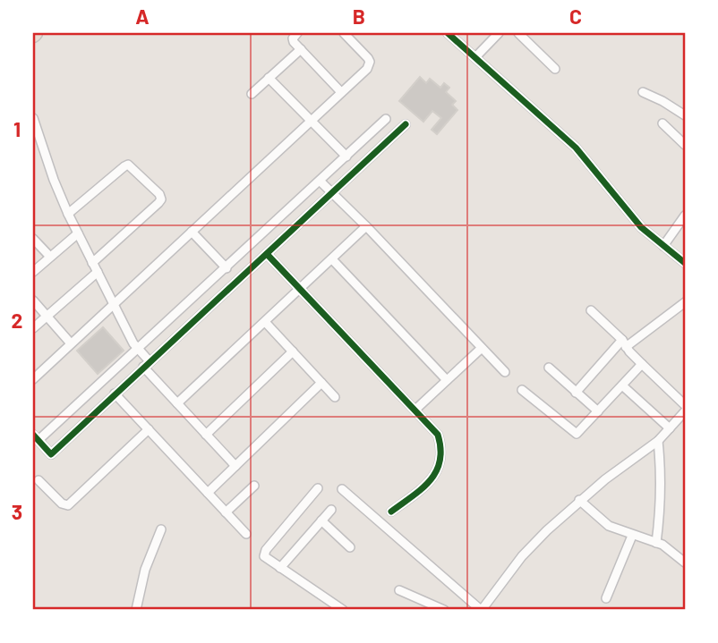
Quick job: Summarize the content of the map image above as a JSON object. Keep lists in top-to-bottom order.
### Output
{
  "grid": {
    "columns": ["A", "B", "C"],
    "rows": ["1", "2", "3"]
  }
}
